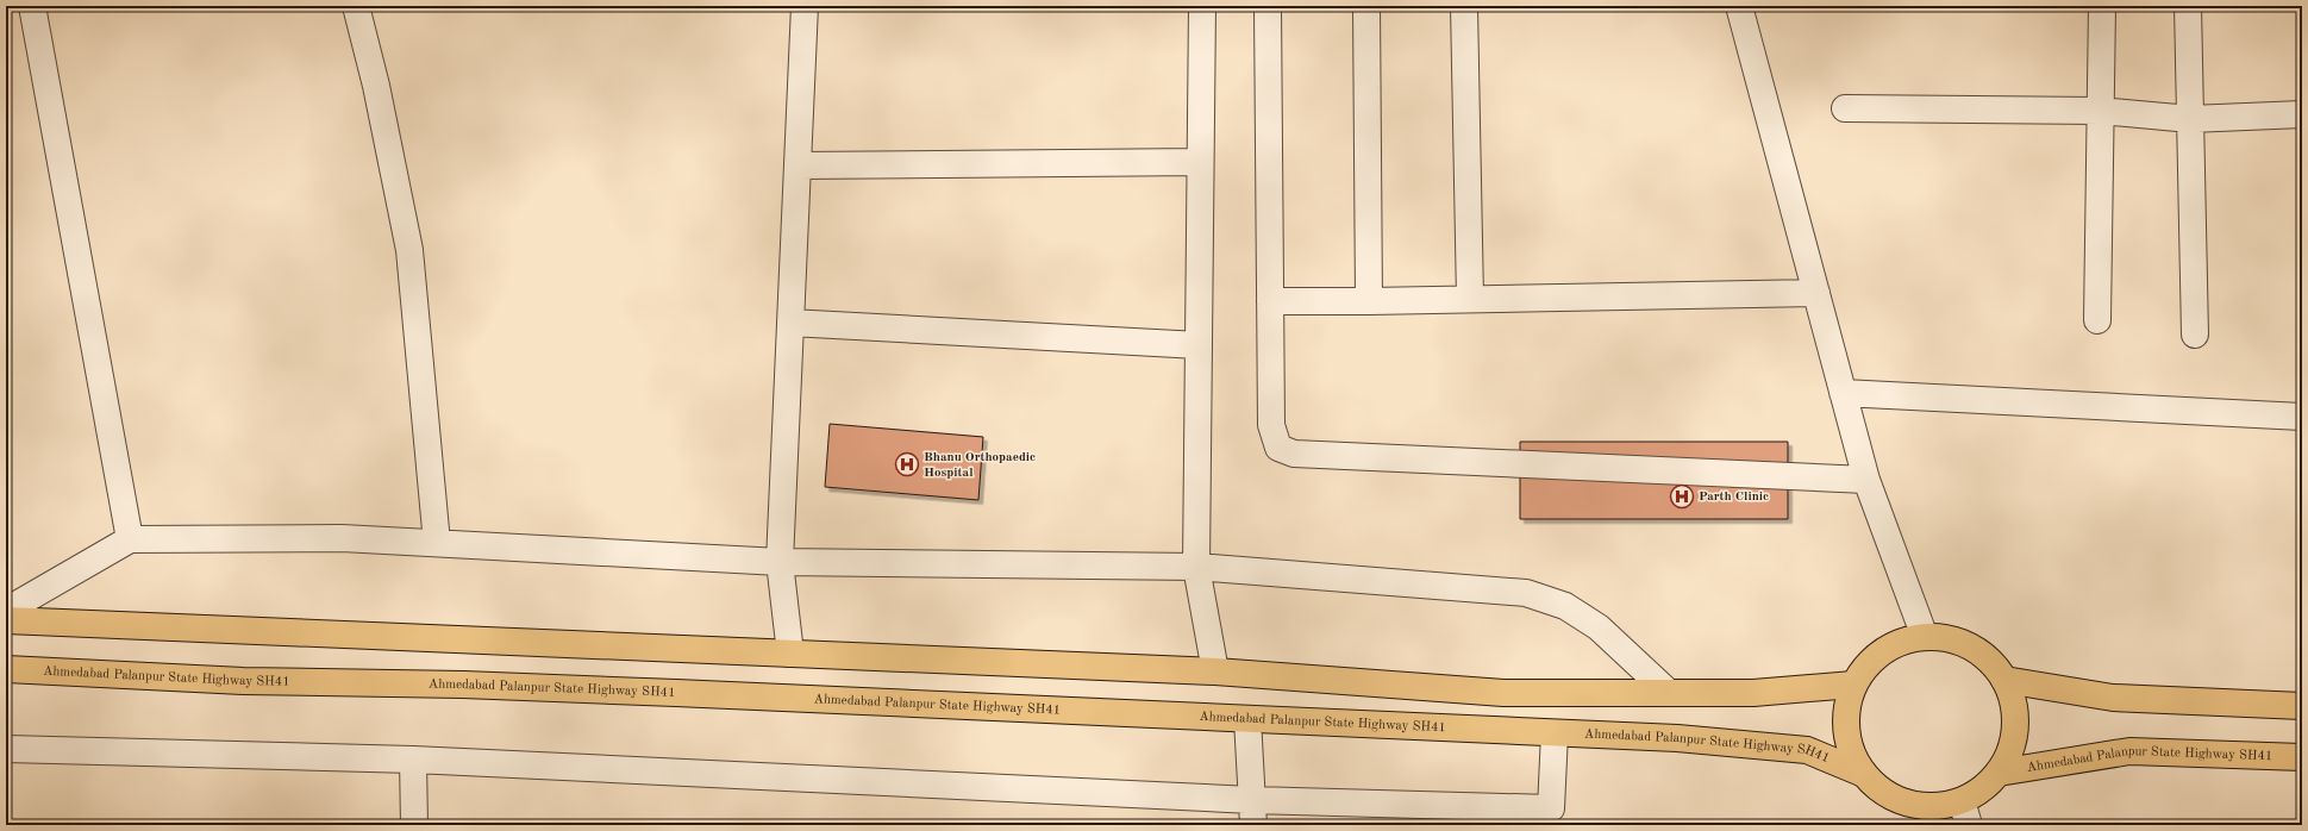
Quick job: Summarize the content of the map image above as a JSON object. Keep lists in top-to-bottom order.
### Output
{
  "streets": {
    "main road": ["Ahmedabad Palanpur State Highway SH41"]
  },
  "places": {
    "hospital": ["Bhanu Orthopaedic Hospital", "Parth Clinic"]
  }
}
